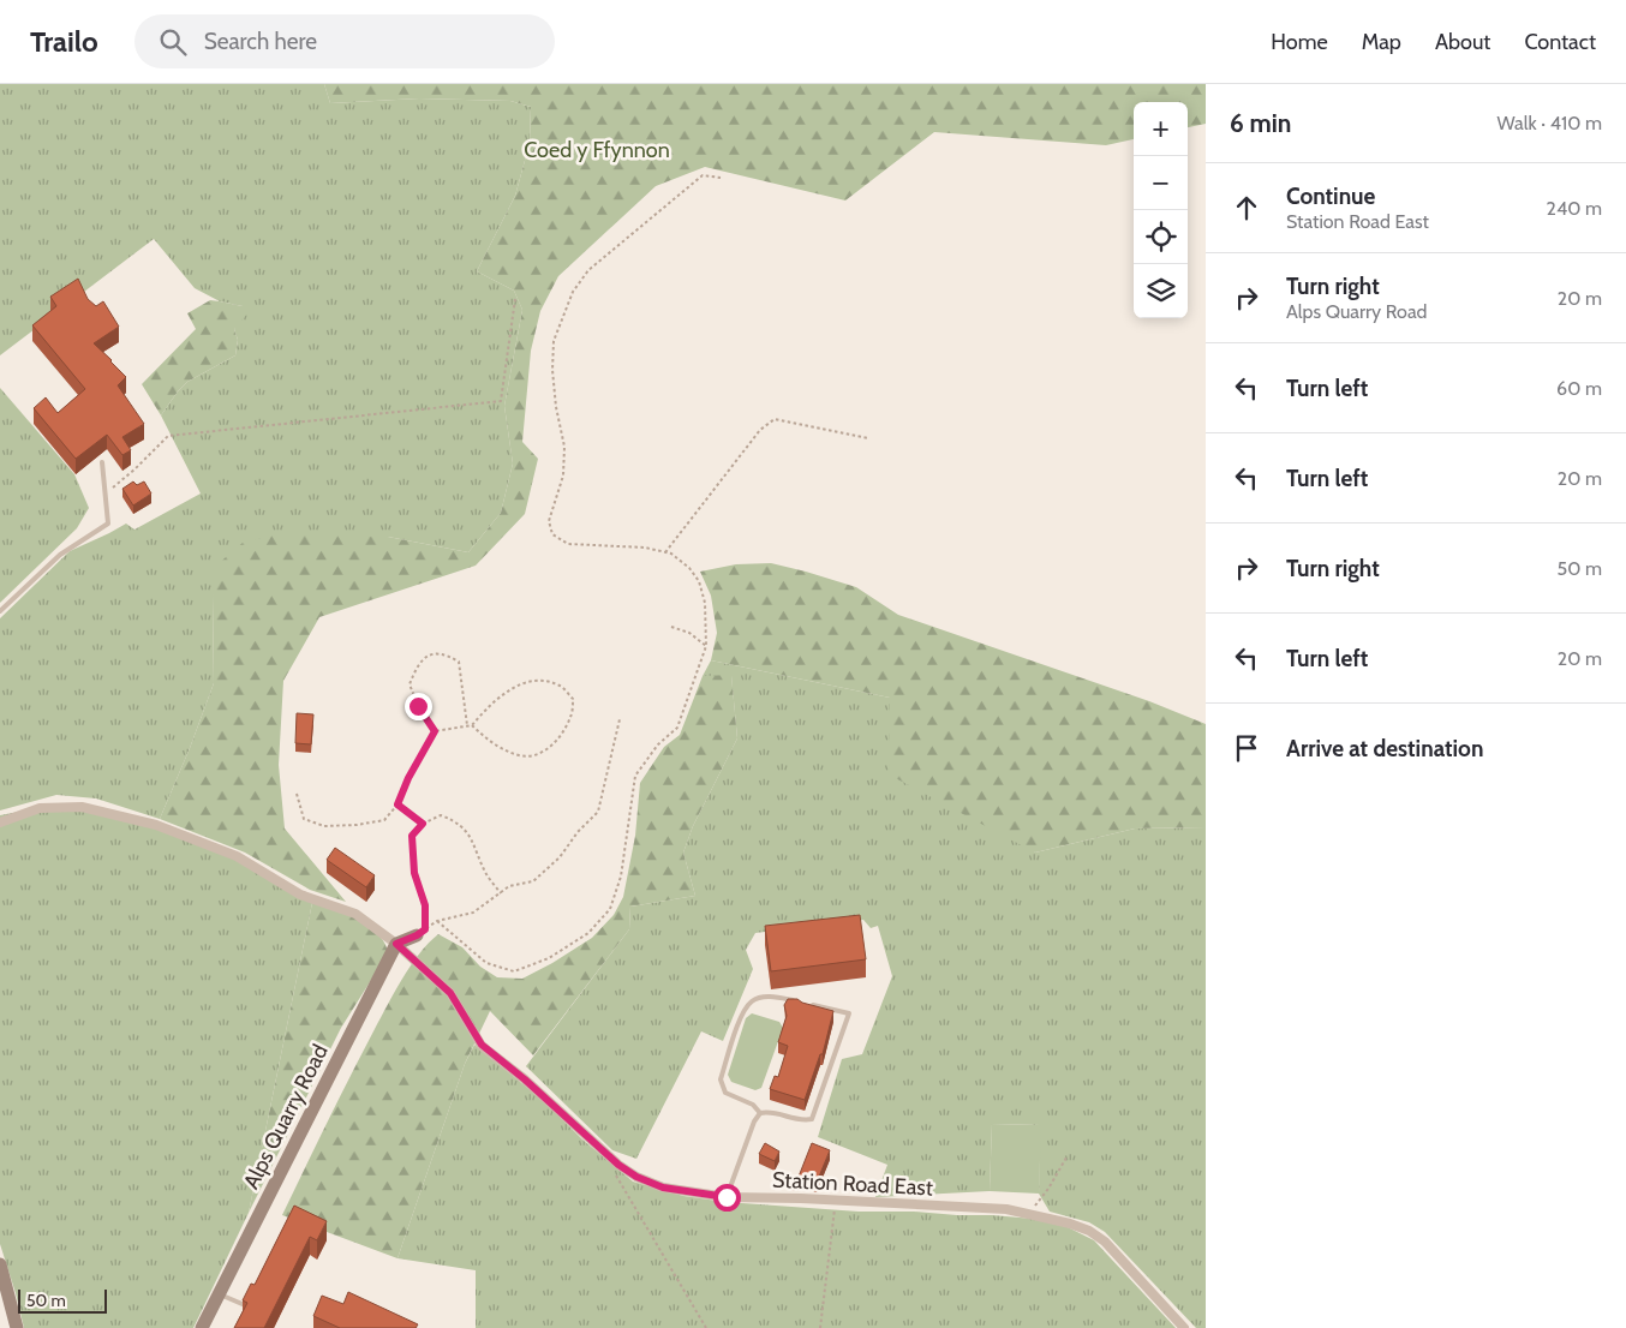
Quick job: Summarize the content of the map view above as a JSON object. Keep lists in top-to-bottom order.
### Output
{
  "streets": {
    "street": ["Alps Quarry Road", "Station Road East"]
  },
  "crossings": [
    ["Alps Quarry Road", "Station Road East"]
  ],
  "parks": ["Coed y Ffynnon"],
  "scale_bar": "50 m",
  "page": {
    "header": "Trailo",
    "search": "Search here",
    "nav": [
      "Home",
      "Map",
      "About",
      "Contact"
    ],
    "heading": ["6 min", "Walk · 410 m"],
    "map_buttons": ["+", "−"],
    "list": [
      ["Continue", "Station Road East", "240 m"],
      ["Turn right", "Alps Quarry Road", "20 m"],
      ["Turn left", "60 m"],
      ["Turn left", "20 m"],
      ["Turn right", "50 m"],
      ["Turn left", "20 m"],
      "Arrive at destination"
    ],
    "scale": "50 m"
  }
}
